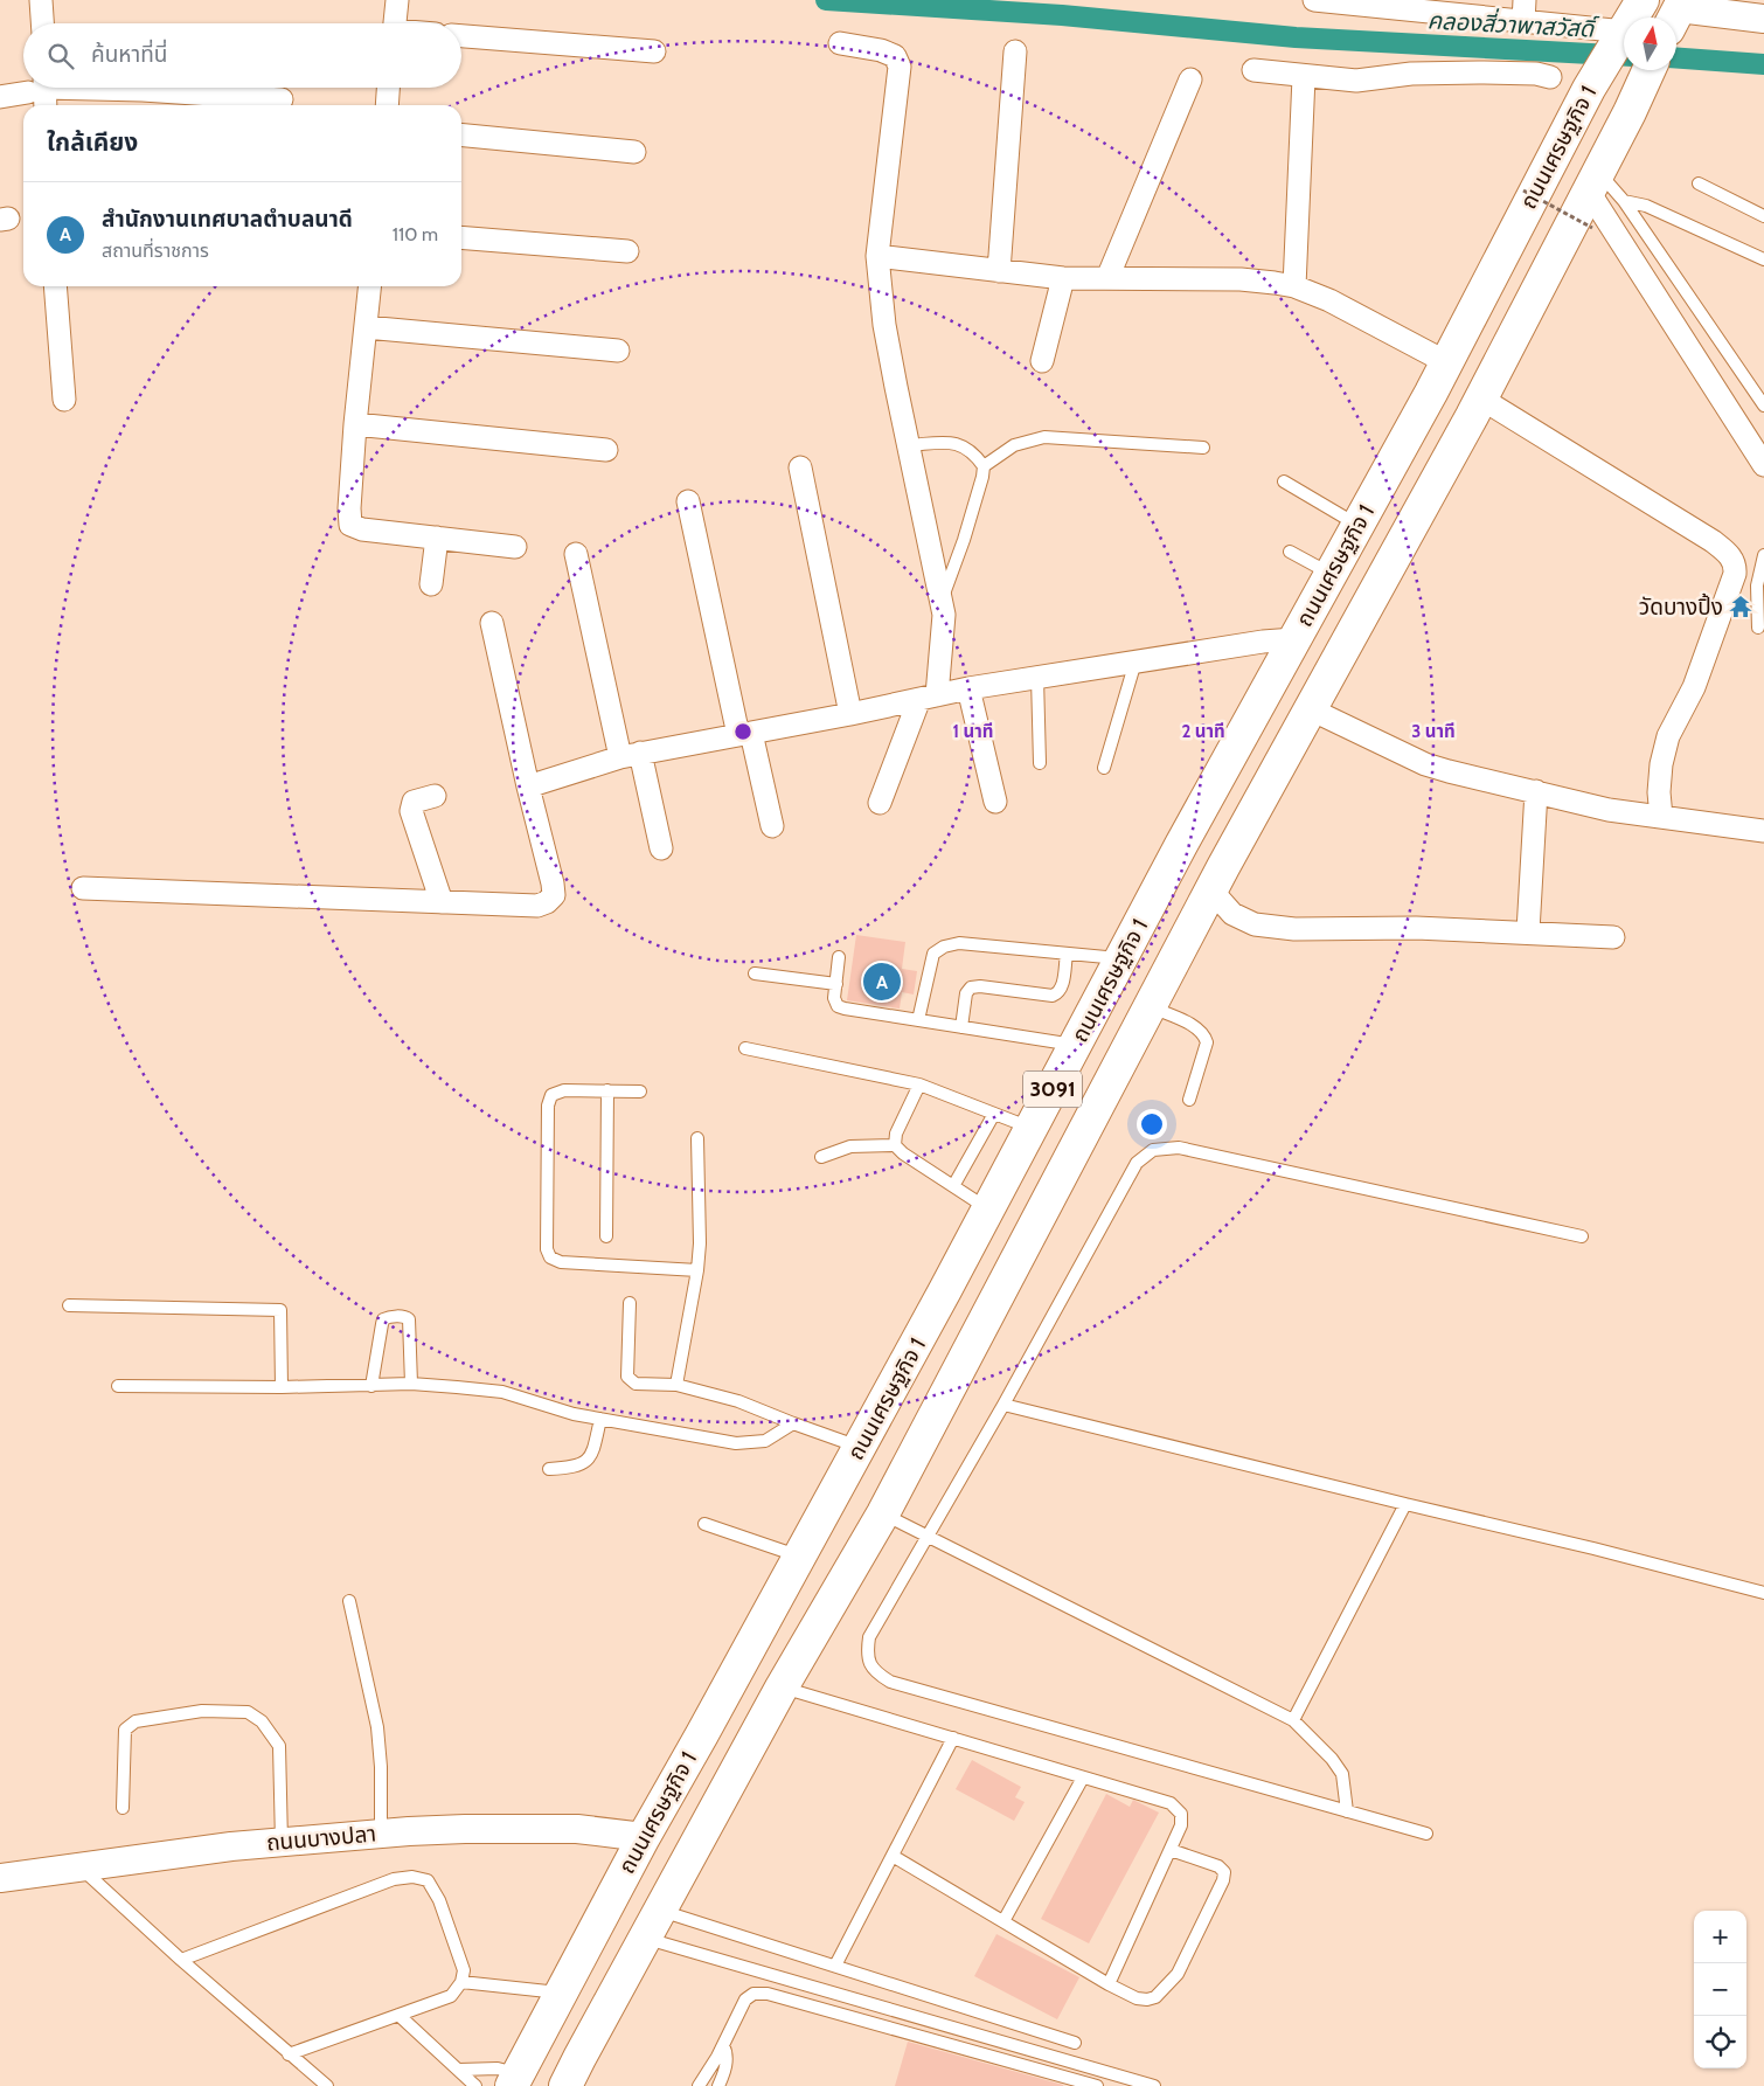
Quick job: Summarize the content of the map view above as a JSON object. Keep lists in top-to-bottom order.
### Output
{
  "streets": {
    "main road": ["ถนนเศรษฐกิจ 1", "3091"],
    "street": ["ถนนบางปลา"]
  },
  "crossings": [
    ["ถนนเศรษฐกิจ 1", "ถนนบางปลา"]
  ],
  "water": ["คลองสี่วาพาสวัสดิ์"],
  "places": {
    "temple": ["วัดบางปิ้ง"]
  },
  "north": "top",
  "page": {
    "search": "ค้นหาที่นี่",
    "heading": "ใกล้เคียง",
    "list": [
      {
        "mark": "A",
        "name": "สำนักงานเทศบาลตำบลนาดี",
        "note": "สถานที่ราชการ",
        "value": "110 m"
      }
    ],
    "pins": "A",
    "map_buttons": ["+", "−"]
  },
  "rings": ["1 นาที", "2 นาที", "3 นาที"]
}
